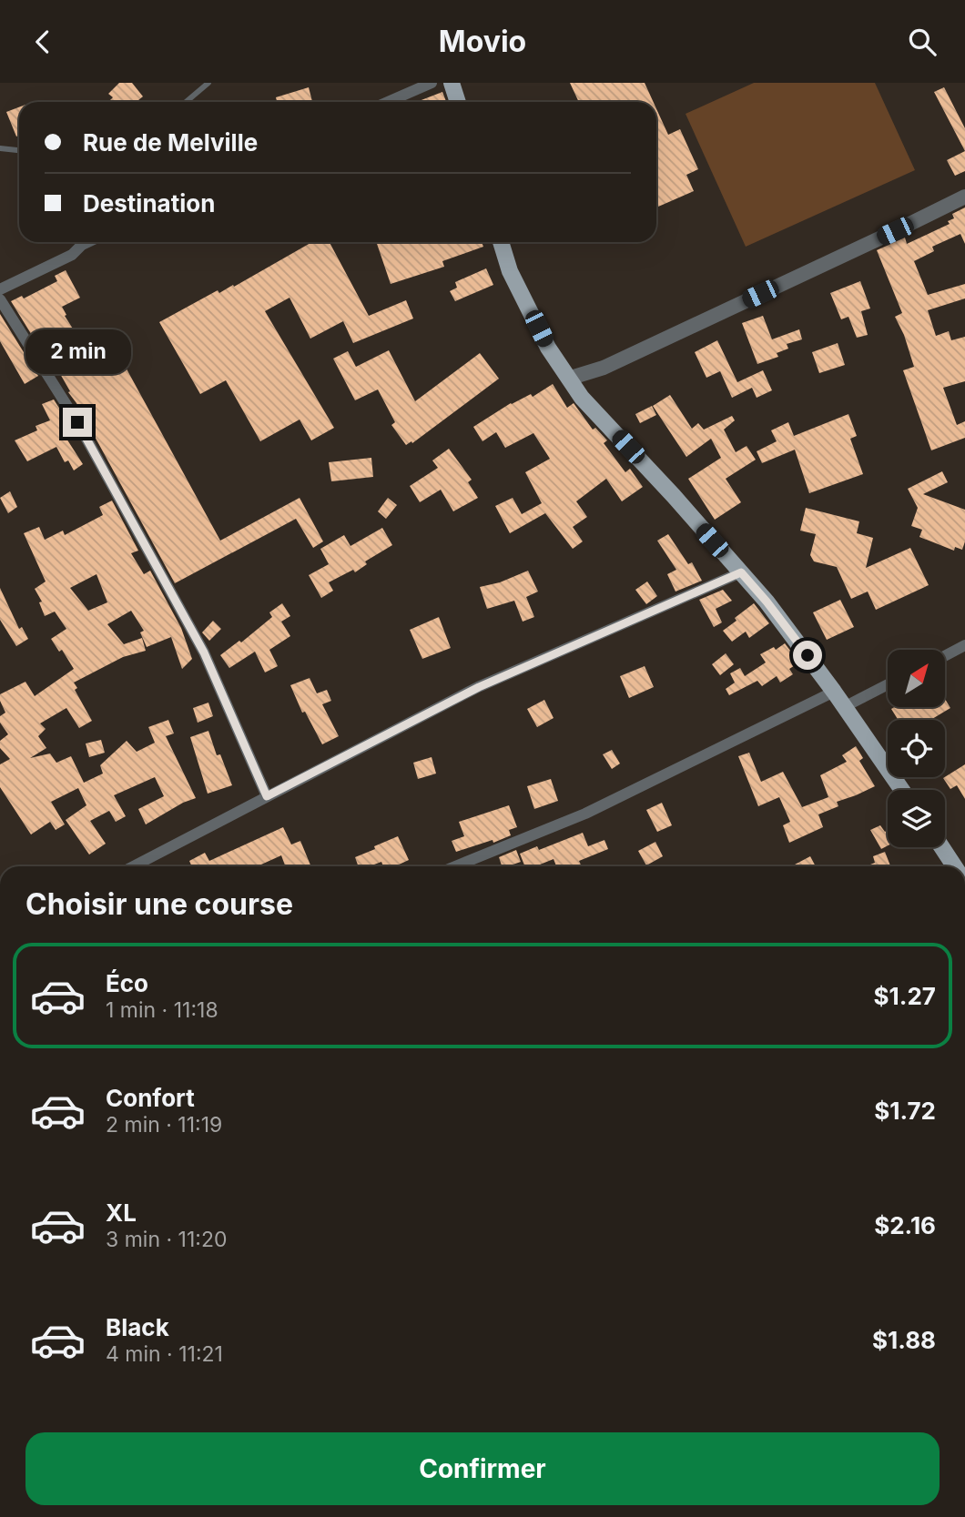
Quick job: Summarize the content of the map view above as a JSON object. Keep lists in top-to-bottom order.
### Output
{
  "north": "top right",
  "page": {
    "header": "Movio",
    "banner": ["Rue de Melville", "Destination"],
    "bubble": "2 min",
    "heading": "Choisir une course",
    "list": [
      {
        "name": "Éco",
        "note": "1 min · 11:18",
        "value": "$1.27"
      },
      {
        "name": "Confort",
        "note": "2 min · 11:19",
        "value": "$1.72"
      },
      {
        "name": "XL",
        "note": "3 min · 11:20",
        "value": "$2.16"
      },
      {
        "name": "Black",
        "note": "4 min · 11:21",
        "value": "$1.88"
      }
    ],
    "buttons": "Confirmer"
  }
}
